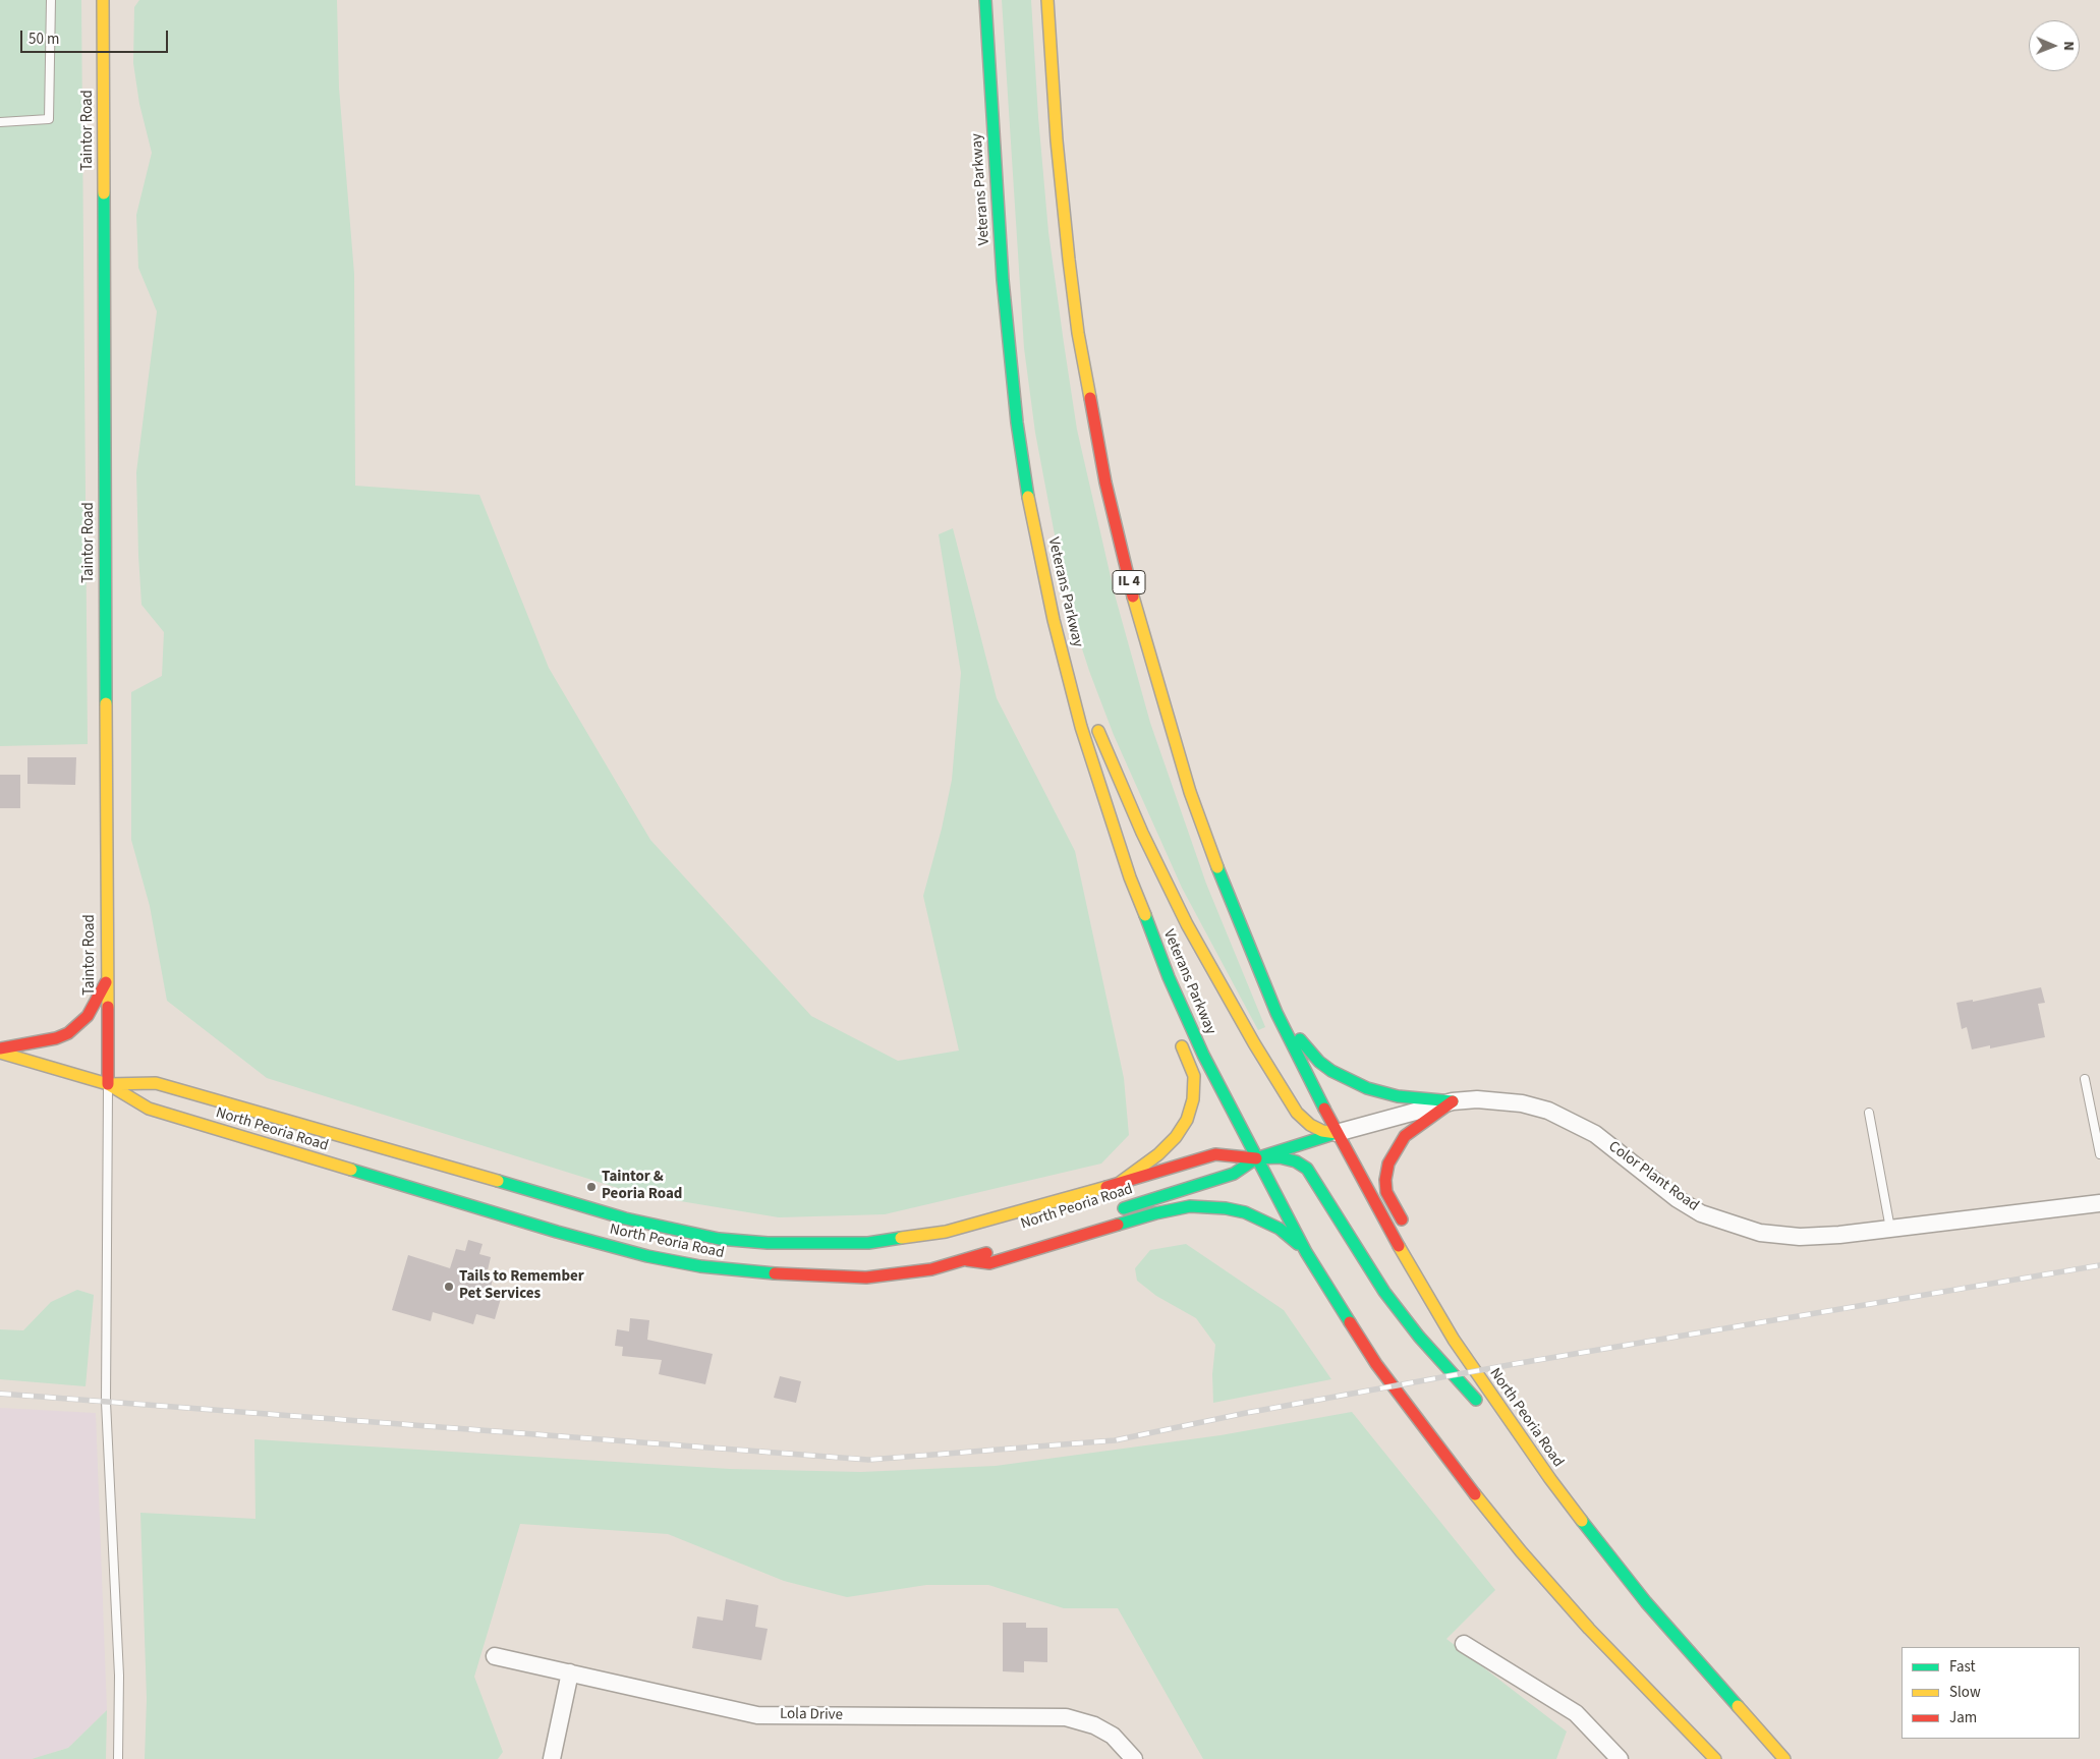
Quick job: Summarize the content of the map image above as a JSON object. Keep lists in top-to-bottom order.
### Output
{
  "streets": {
    "main road": [
      "Taintor Road",
      "Veterans Parkway",
      "IL 4",
      "North Peoria Road"
    ],
    "street": ["Color Plant Road", "Lola Drive"]
  },
  "crossings": [
    ["Taintor Road", "North Peoria Road"],
    ["Veterans Parkway", "North Peoria Road"],
    ["IL 4", "North Peoria Road"],
    ["IL 4", "Color Plant Road"],
    ["North Peoria Road", "Color Plant Road"]
  ],
  "places": ["Taintor & Peoria Road", "Tails to Remember Pet Services"],
  "legend": ["Fast", "Slow", "Jam"],
  "scale_bar": "50 m",
  "north": "right"
}
